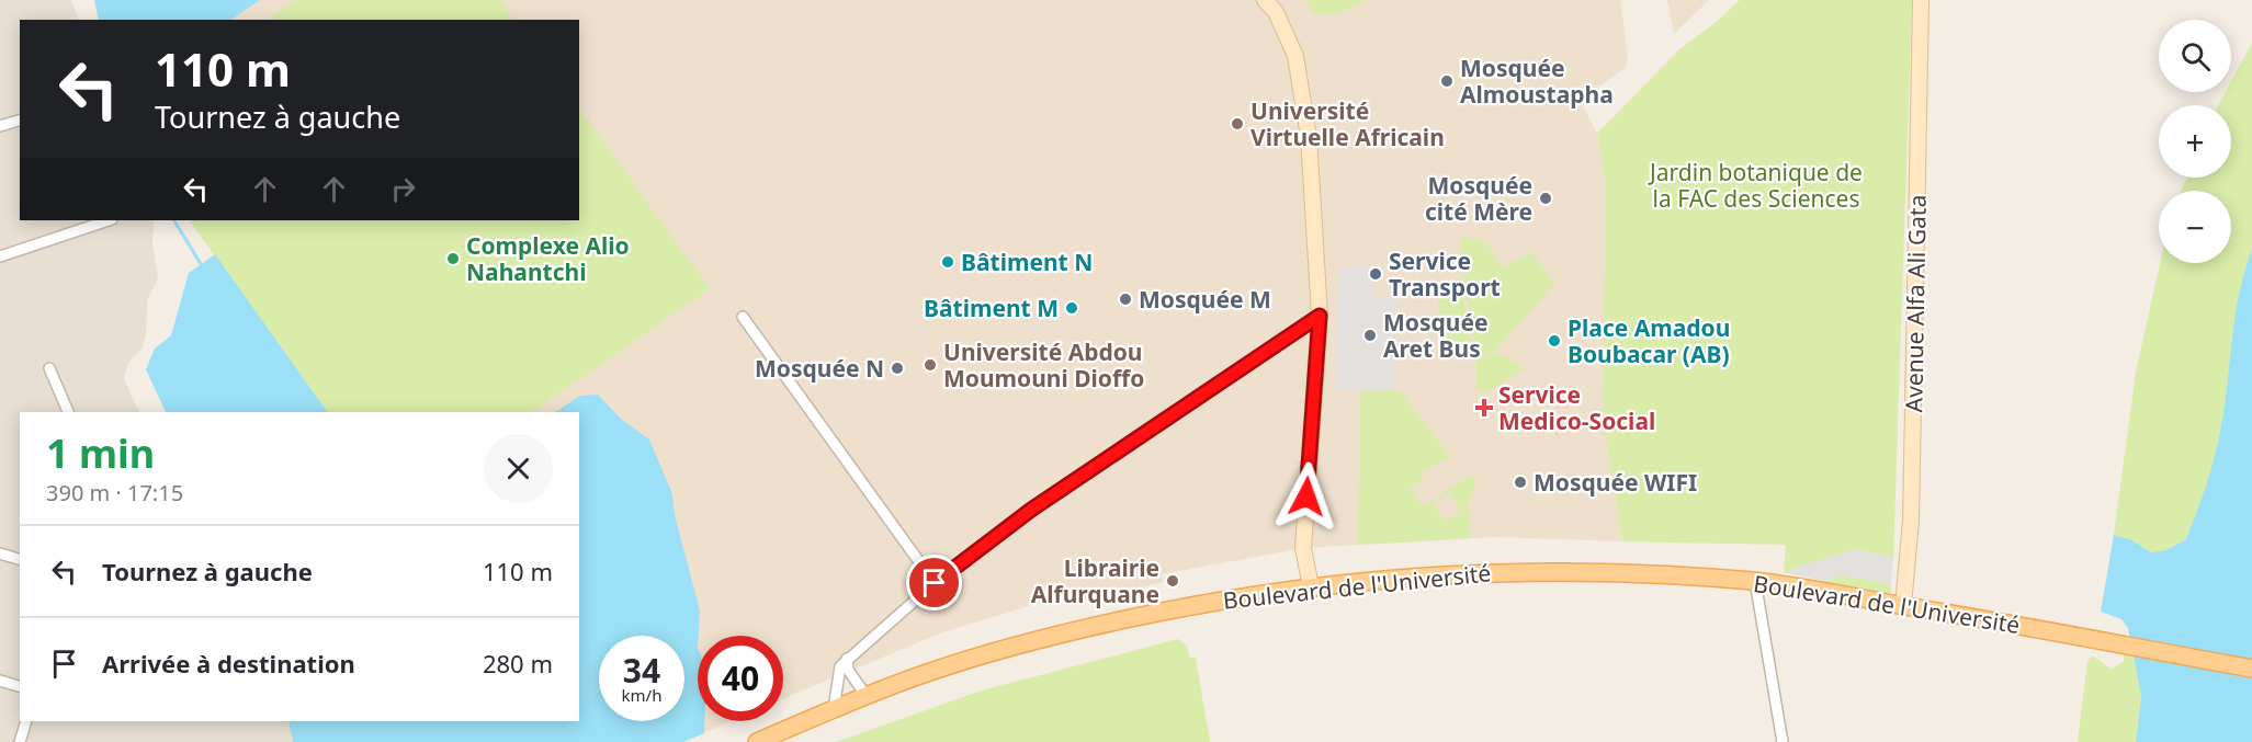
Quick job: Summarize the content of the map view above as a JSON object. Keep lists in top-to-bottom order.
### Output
{
  "streets": {
    "main road": ["Boulevard de l'Université"],
    "street": ["Avenue Alfa Ali Gata"]
  },
  "crossings": [
    ["Avenue Alfa Ali Gata", "Boulevard de l'Université"]
  ],
  "parks": ["Jardin botanique de la FAC des Sciences"],
  "places": {
    "other": [
      "Mosquée Almoustapha",
      "Université Virtuelle Africain",
      "Mosquée cité Mère",
      "Complexe Alio Nahantchi",
      "Bâtiment N",
      "Service Transport",
      "Mosquée M",
      "Bâtiment M",
      "Mosquée Aret Bus",
      "Place Amadou Boubacar (AB)",
      "Université Abdou Moumouni Dioffo",
      "Mosquée N",
      "Mosquée WIFI",
      "Librairie Alfurquane"
    ],
    "health": ["Service Medico-Social"]
  },
  "page": {
    "map_buttons": ["+", "−"],
    "turn": ["110 m", "Tournez à gauche"],
    "heading": ["1 min", "390 m · 17:15"],
    "list": [
      {
        "name": "Tournez à gauche",
        "value": "110 m"
      },
      {
        "name": "Arrivée à destination",
        "value": "280 m"
      }
    ],
    "speed": "34 km/h",
    "limit": "40"
  }
}
